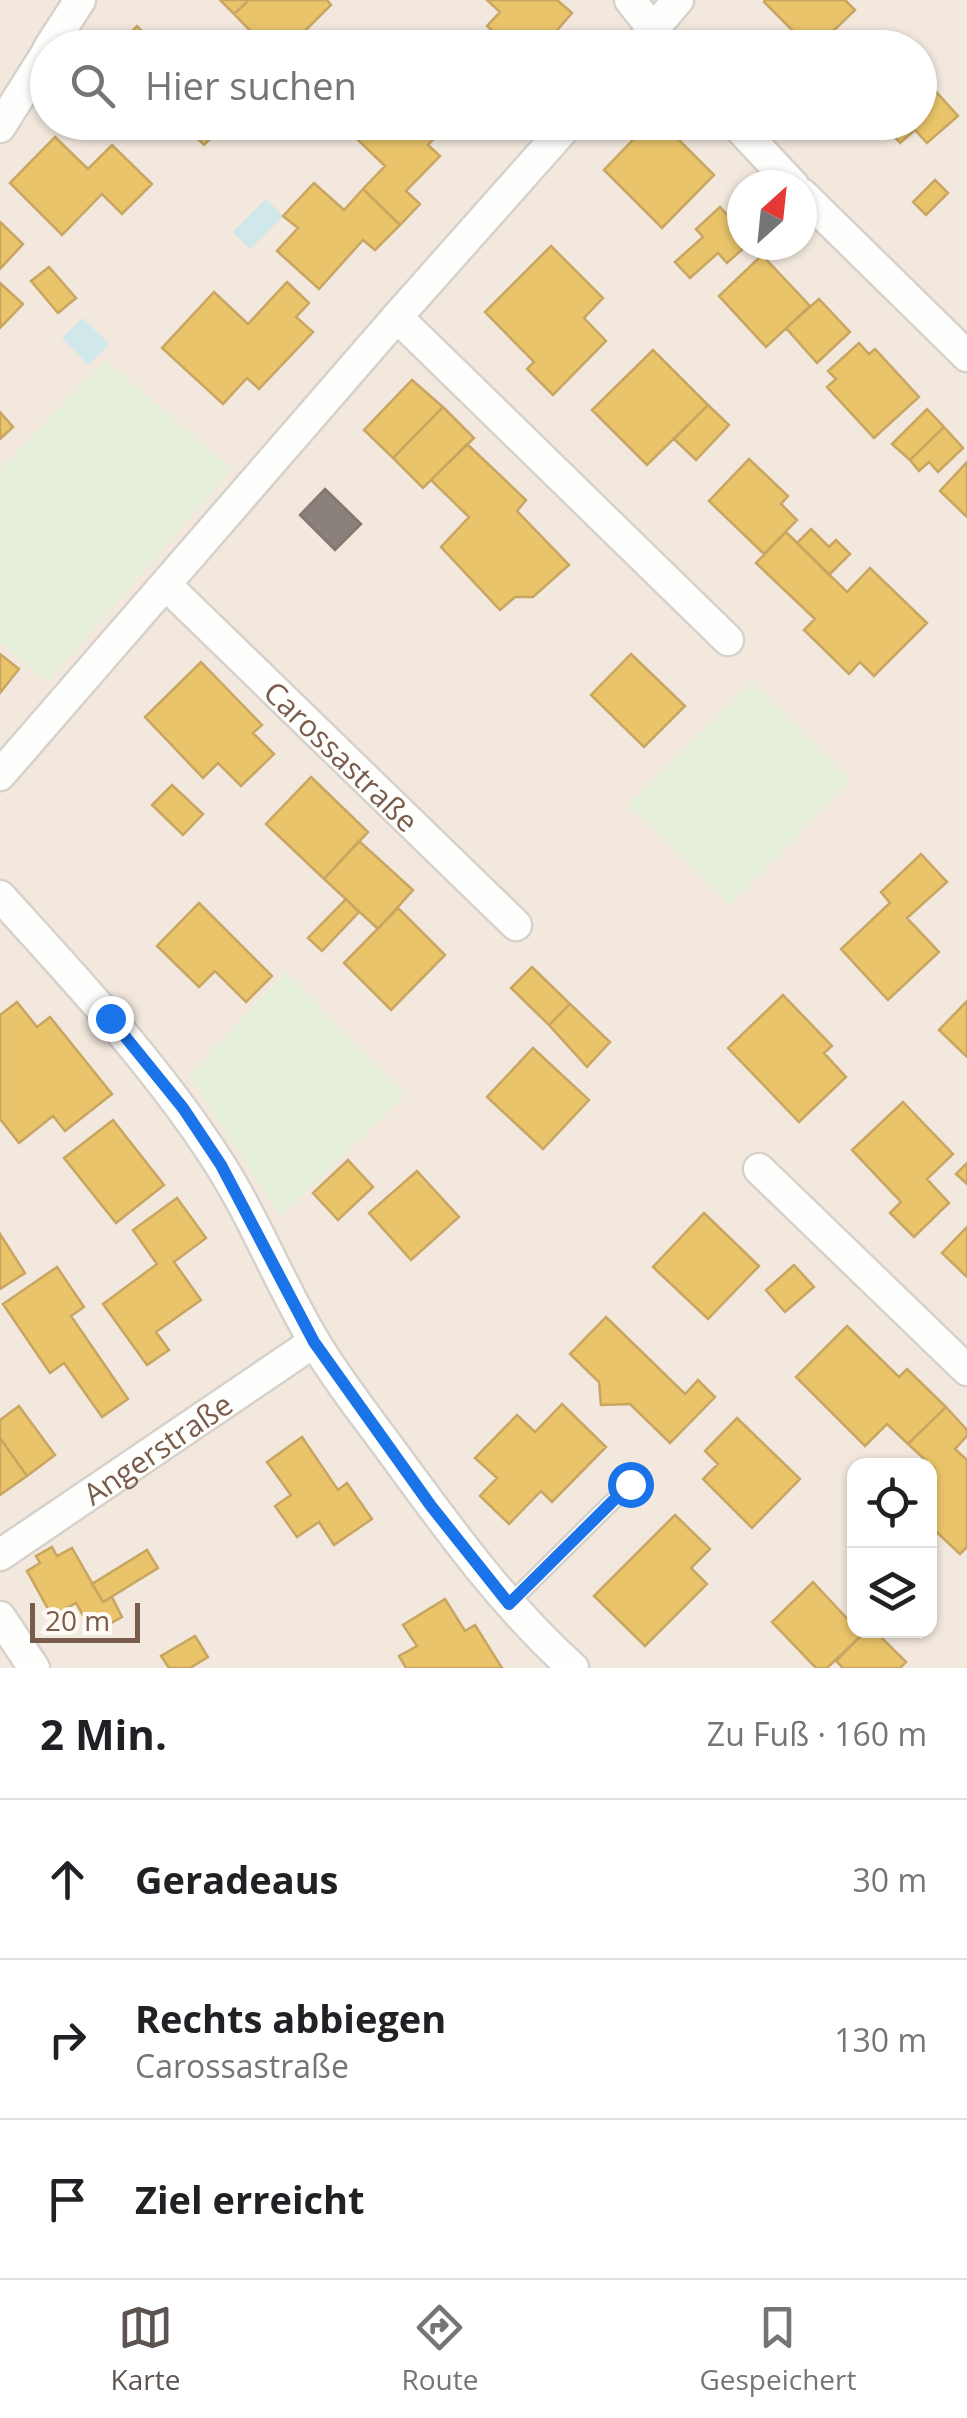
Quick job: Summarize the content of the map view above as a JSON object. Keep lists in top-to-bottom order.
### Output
{
  "streets": {
    "street": ["Carossastraße", "Angerstraße"]
  },
  "scale_bar": "20 m",
  "north": "top right",
  "page": {
    "search": "Hier suchen",
    "scale": "20 m",
    "heading": ["2 Min.", "Zu Fuß · 160 m"],
    "list": [
      ["Geradeaus", "30 m"],
      ["Rechts abbiegen", "Carossastraße", "130 m"],
      "Ziel erreicht"
    ],
    "nav": ["Karte", "Route", "Gespeichert"]
  }
}
